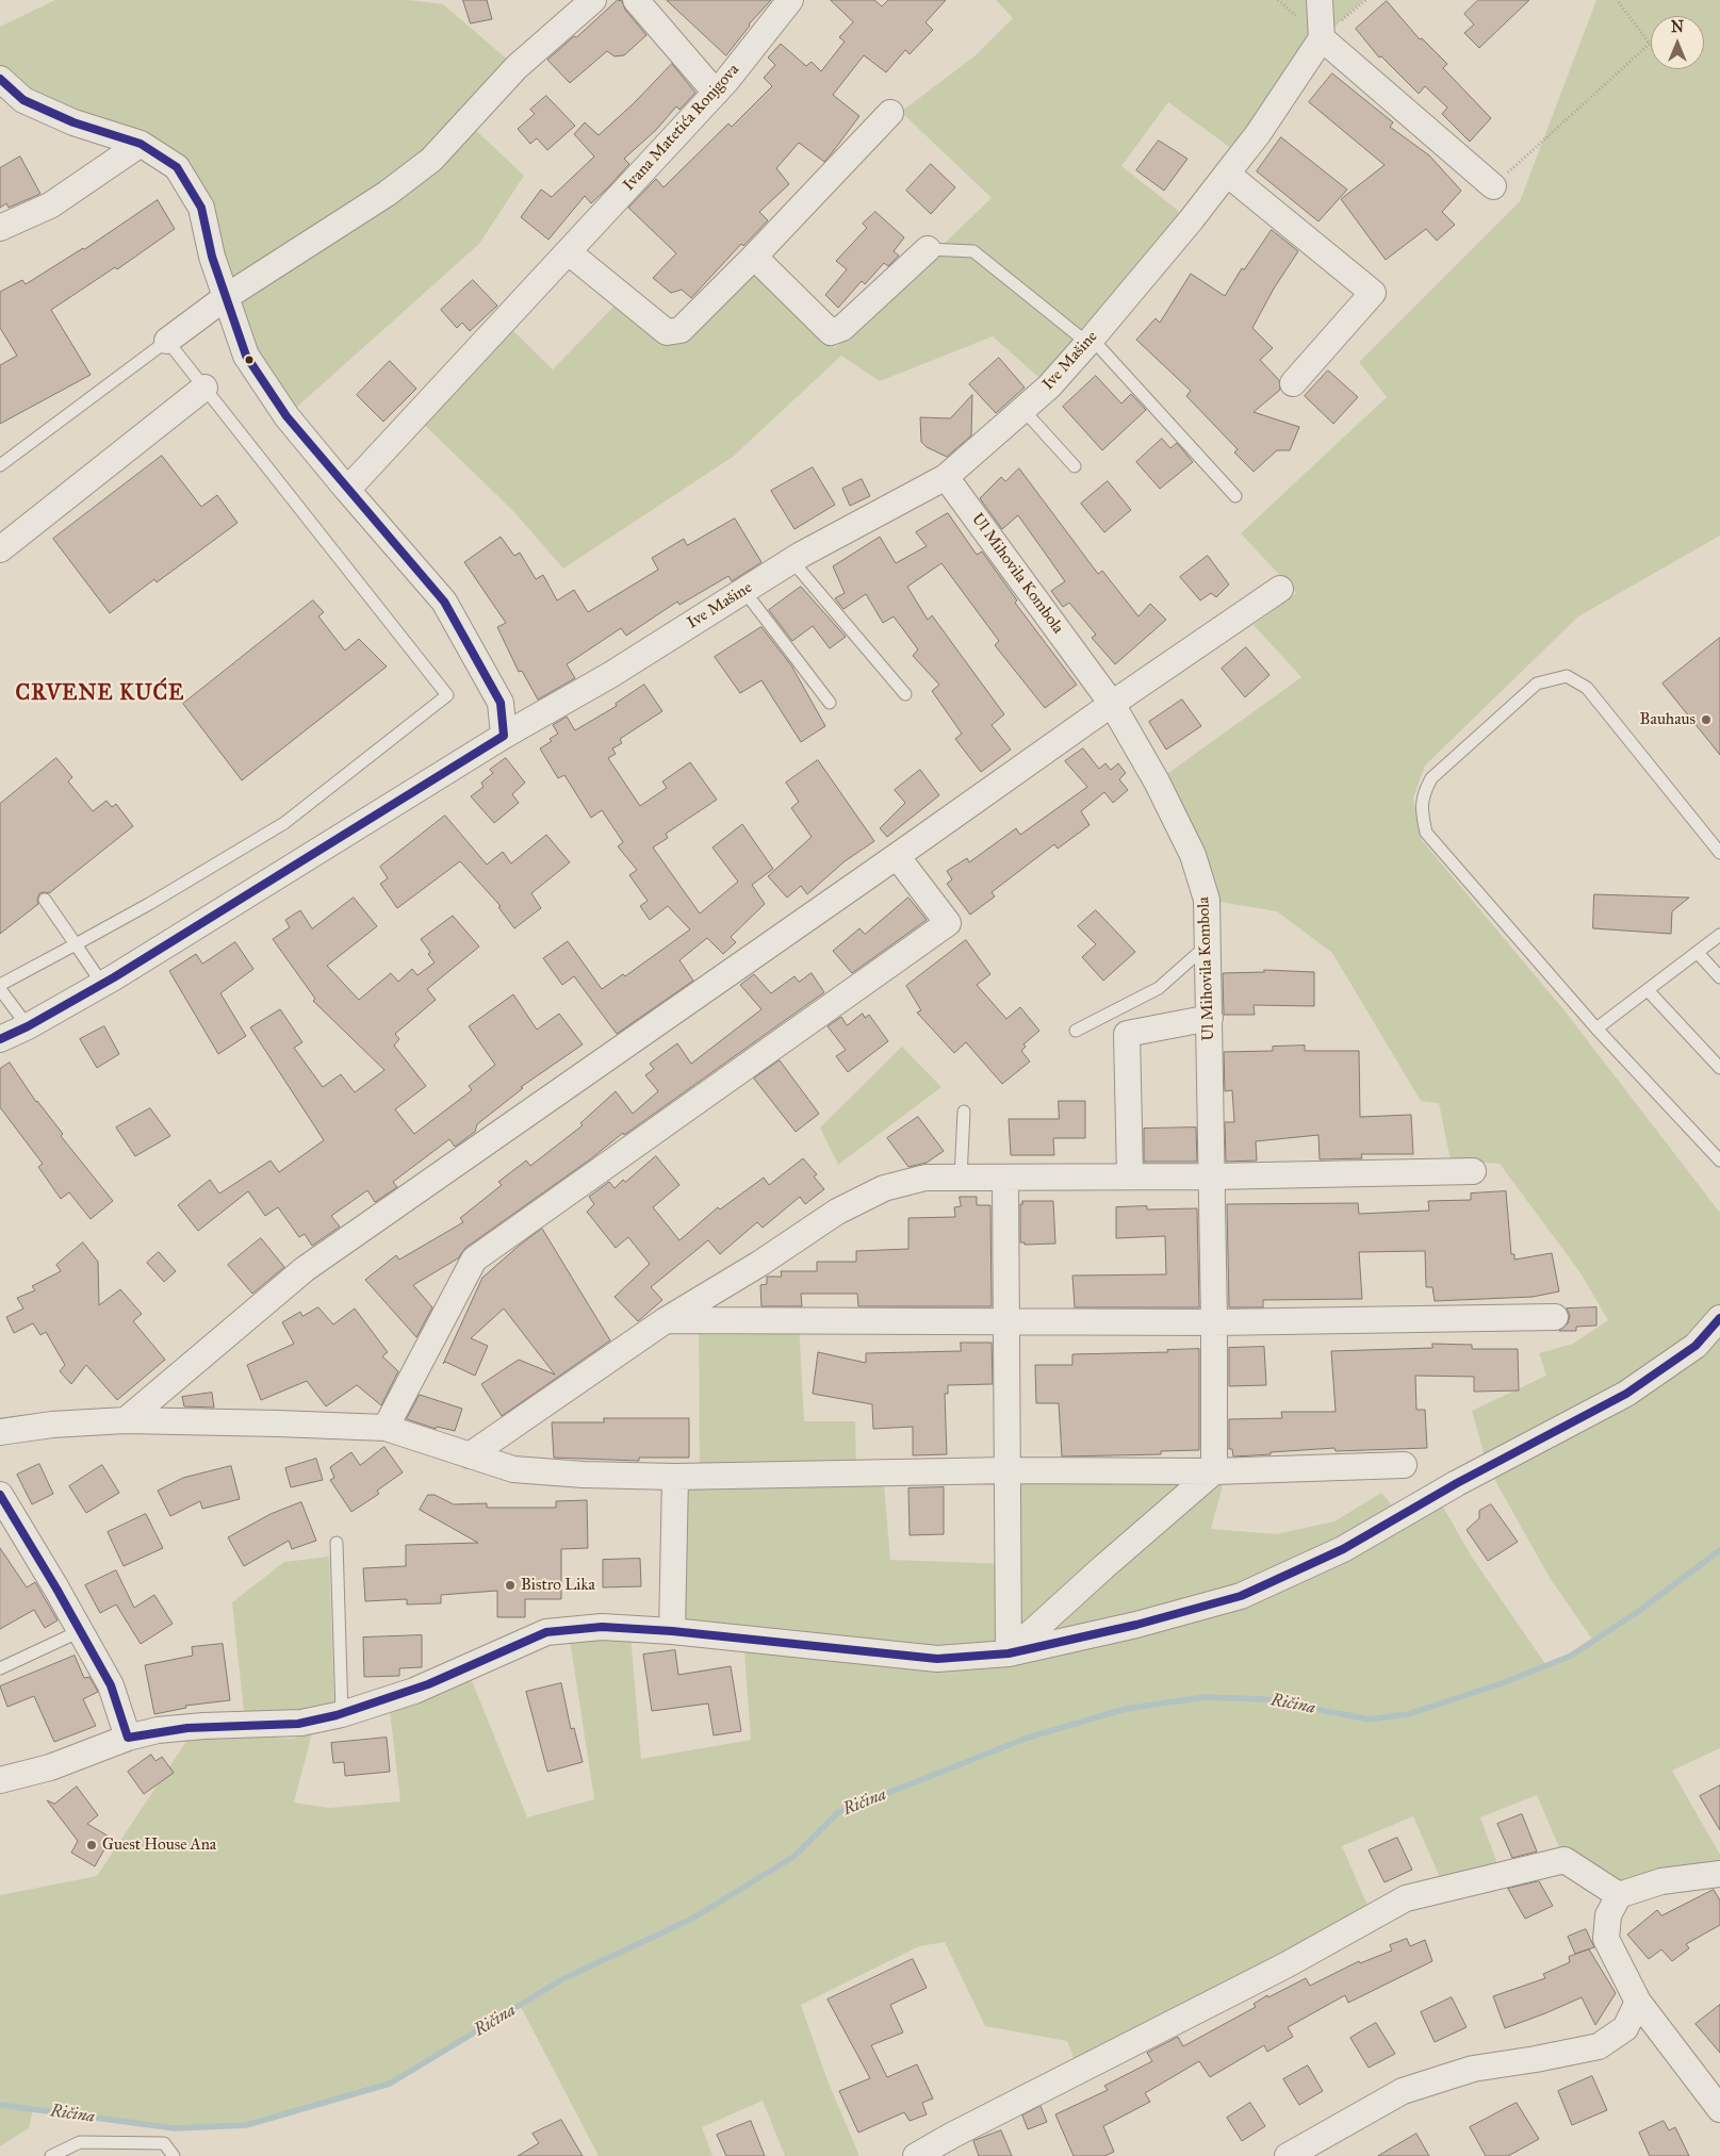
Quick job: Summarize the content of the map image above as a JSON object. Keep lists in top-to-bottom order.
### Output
{
  "streets": {
    "street": ["Ivana Matetića Ronjgova", "Ive Mašine", "Ul Mihovila Kombola"]
  },
  "crossings": [
    ["Ive Mašine", "Ul Mihovila Kombola"]
  ],
  "districts": ["CRVENE KUĆE"],
  "water": ["Ričina"],
  "places": ["Bauhaus", "Bistro Lika", "Guest House Ana"],
  "north": "top"
}
